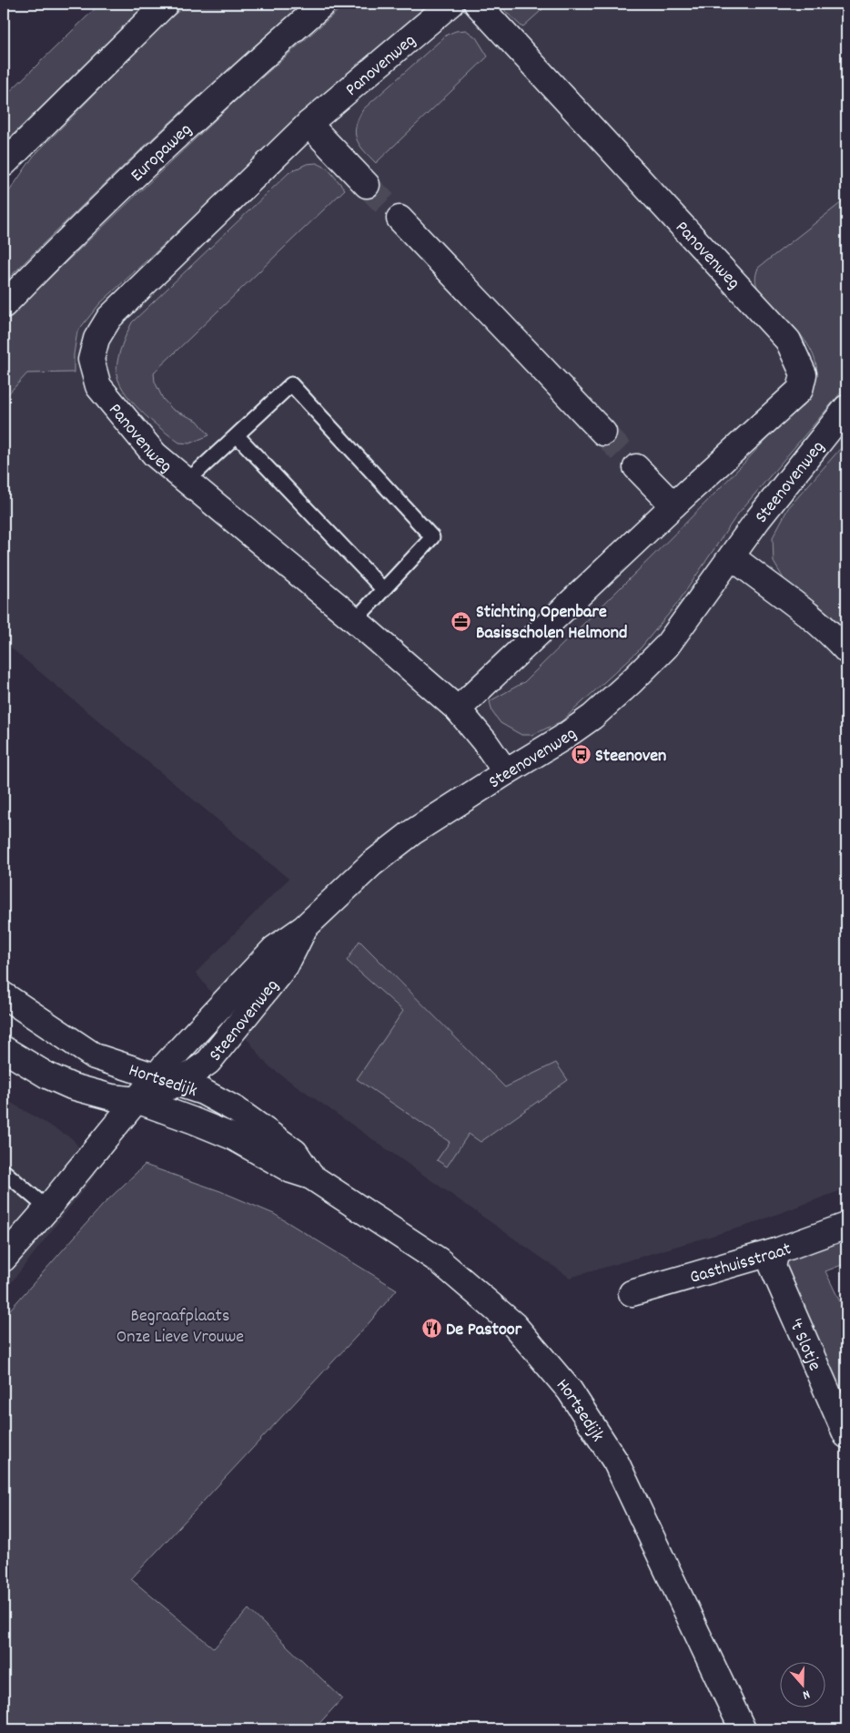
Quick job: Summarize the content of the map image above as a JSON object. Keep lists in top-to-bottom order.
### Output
{
  "streets": {
    "street": [
      "Panovenweg",
      "Europaweg",
      "Steenovenweg",
      "Hortsedijk",
      "Gasthuisstraat",
      "'t Slotje"
    ]
  },
  "crossings": [
    ["Panovenweg", "Steenovenweg"],
    ["Steenovenweg", "Hortsedijk"],
    ["Gasthuisstraat", "'t Slotje"]
  ],
  "parks": ["Begraafplaats Onze Lieve Vrouwe"],
  "places": {
    "office": ["Stichting Openbare Basisscholen Helmond"],
    "bus stop": ["Steenoven"],
    "restaurant": ["De Pastoor"]
  },
  "north": "bottom"
}
